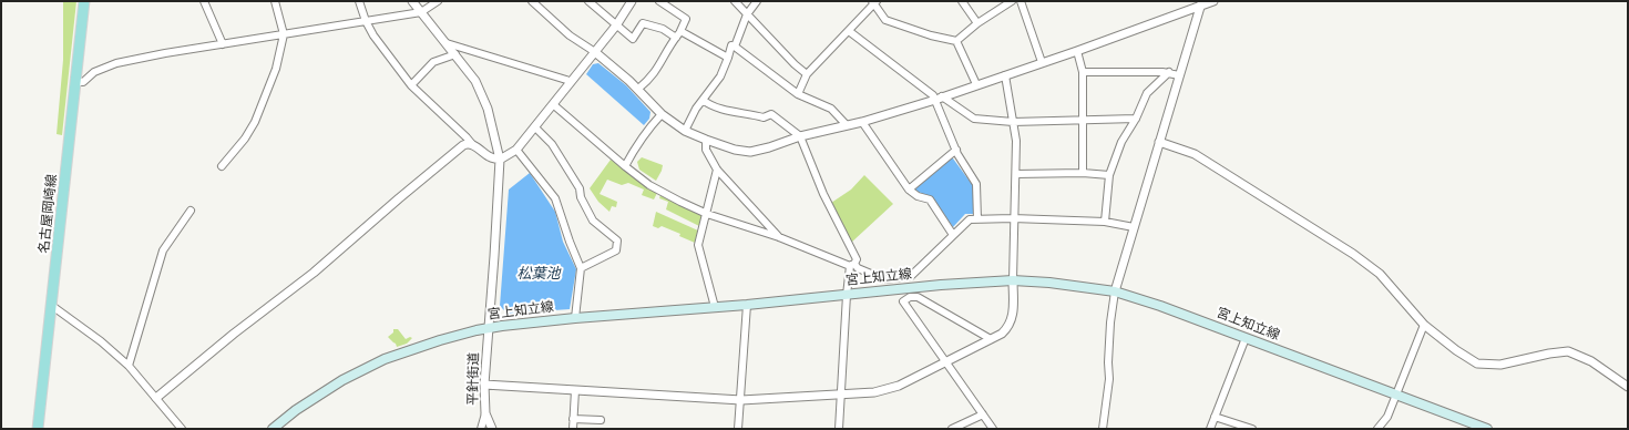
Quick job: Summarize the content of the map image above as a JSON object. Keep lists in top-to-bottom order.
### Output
{
  "streets": {
    "main road": ["名古屋岡崎線", "宮上知立線"],
    "street": ["平針街道"]
  },
  "crossings": [
    ["宮上知立線", "平針街道"]
  ],
  "water": ["松葉池"]
}
